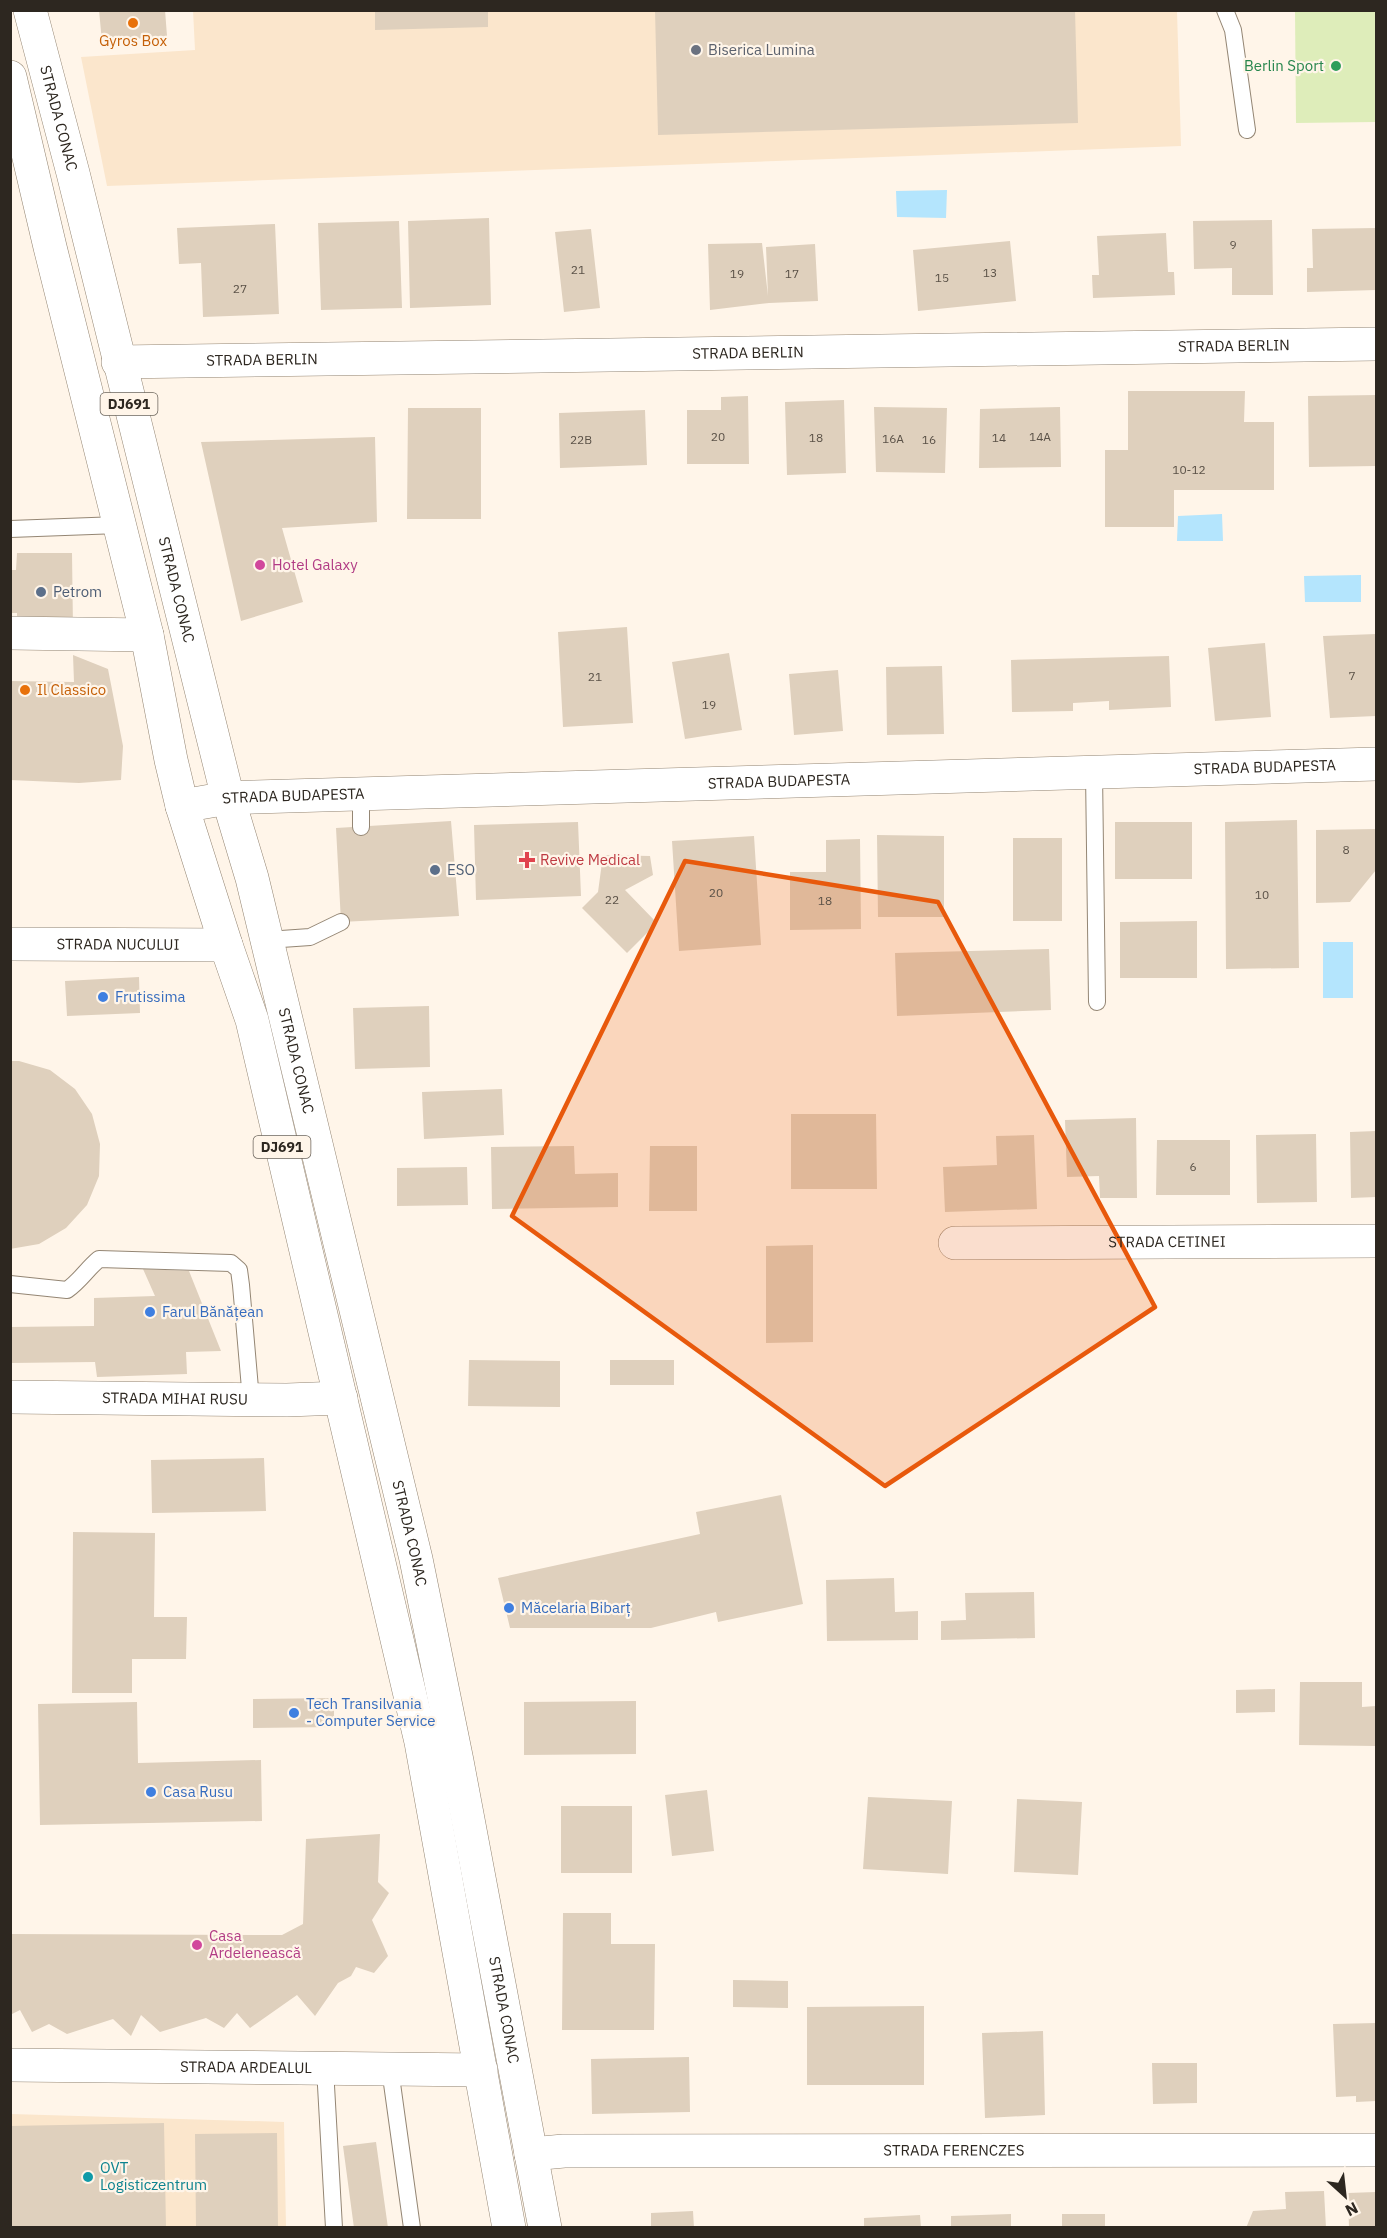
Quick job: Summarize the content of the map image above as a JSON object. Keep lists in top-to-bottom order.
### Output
{
  "streets": {
    "street": [
      "STRADA CONAC",
      "STRADA BERLIN",
      "DJ691",
      "STRADA BUDAPESTA",
      "STRADA NUCULUI",
      "STRADA CETINEI",
      "STRADA MIHAI RUSU",
      "STRADA ARDEALUL",
      "STRADA FERENCZES"
    ]
  },
  "crossings": [
    ["STRADA CONAC", "STRADA BERLIN"],
    ["STRADA CONAC", "STRADA BUDAPESTA"],
    ["STRADA CONAC", "STRADA FERENCZES"],
    ["DJ691", "STRADA BUDAPESTA"],
    ["DJ691", "STRADA NUCULUI"],
    ["DJ691", "STRADA MIHAI RUSU"],
    ["DJ691", "STRADA ARDEALUL"]
  ],
  "places": {
    "other": [
      "Gyros Box",
      "Biserica Lumina",
      "Berlin Sport",
      "Hotel Galaxy",
      "Petrom",
      "Il Classico",
      "ESO",
      "Frutissima",
      "Farul Bănățean",
      "Măcelaria Bibarț",
      "Tech Transilvania - Computer Service",
      "Casa Rusu",
      "Casa Ardelenească",
      "OVT Logisticzentrum"
    ],
    "health": ["Revive Medical"]
  },
  "house_numbers": [
    "9",
    "21",
    "13",
    "19",
    "17",
    "15",
    "27",
    "20",
    "14A",
    "18",
    "14",
    "16A",
    "22B",
    "16",
    "10-12",
    "7",
    "21",
    "19",
    "8",
    "20",
    "10",
    "22",
    "18",
    "6"
  ],
  "north": "bottom right"
}
